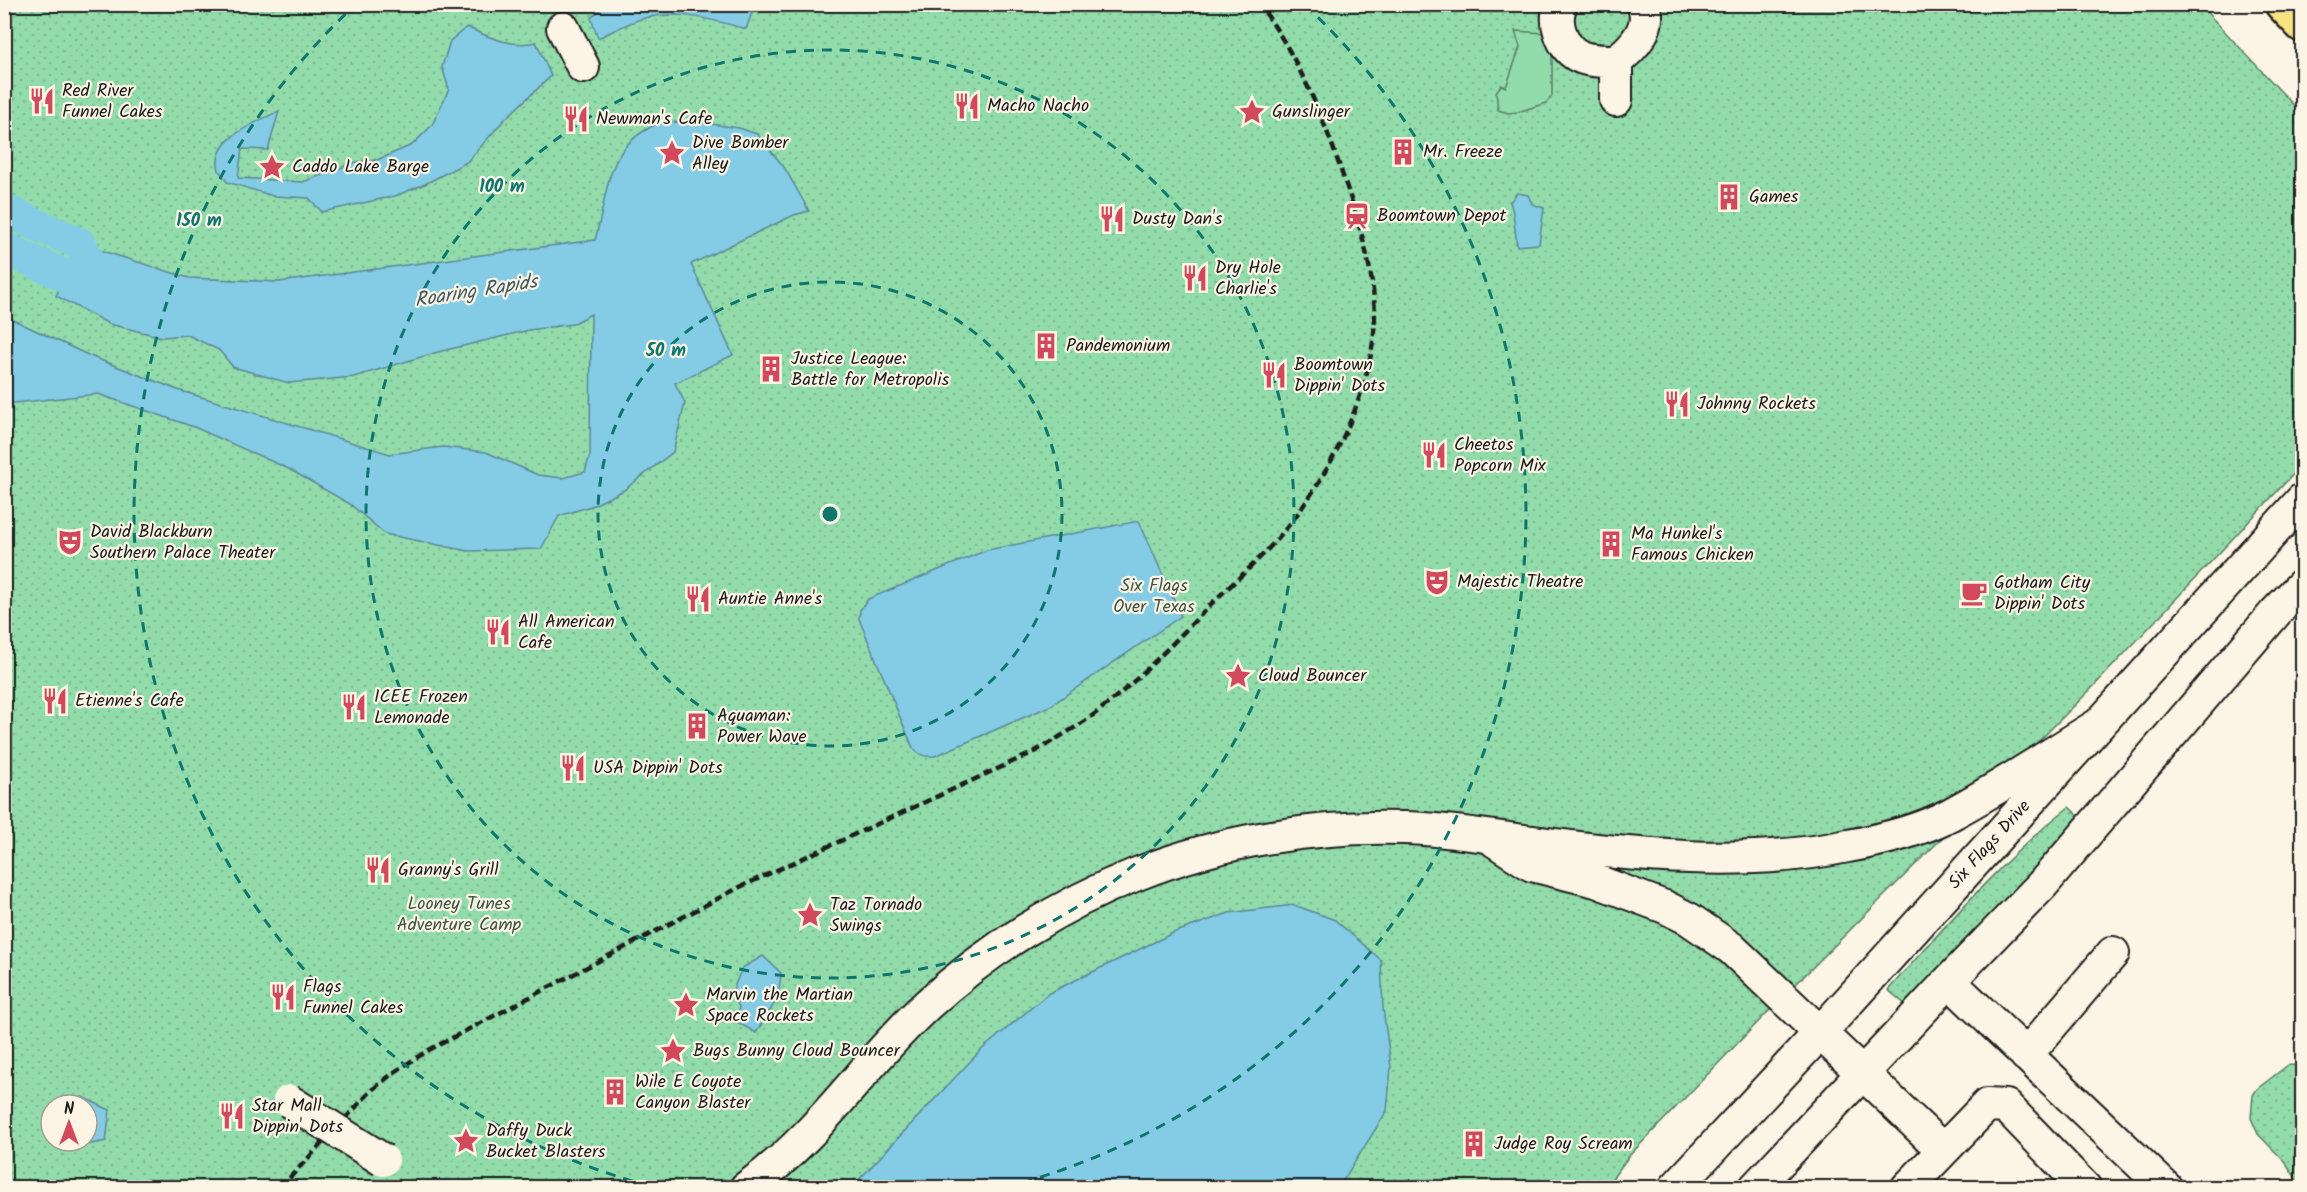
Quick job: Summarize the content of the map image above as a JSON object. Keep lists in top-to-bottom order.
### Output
{
  "streets": {
    "street": ["Six Flags Drive"]
  },
  "water": ["Roaring Rapids"],
  "parks": ["Six Flags Over Texas", "Looney Tunes Adventure Camp"],
  "places": {
    "restaurant": [
      "Red River Funnel Cakes",
      "Macho Nacho",
      "Newman's Cafe",
      "Dusty Dan's",
      "Dry Hole Charlie's",
      "Boomtown Dippin' Dots",
      "Johnny Rockets",
      "Cheetos Popcorn Mix",
      "Auntie Anne's",
      "All American Cafe",
      "Etienne's Cafe",
      "ICEE Frozen Lemonade",
      "USA Dippin' Dots",
      "Granny's Grill",
      "Flags Funnel Cakes",
      "Star Mall Dippin' Dots"
    ],
    "place": [
      "Gunslinger",
      "Dive Bomber Alley",
      "Caddo Lake Barge",
      "Cloud Bouncer",
      "Taz Tornado Swings",
      "Marvin the Martian Space Rockets",
      "Bugs Bunny Cloud Bouncer",
      "Daffy Duck Bucket Blasters"
    ],
    "building": [
      "Mr. Freeze",
      "Games",
      "Pandemonium",
      "Justice League: Battle for Metropolis",
      "Ma Hunkel's Famous Chicken",
      "Aquaman: Power Wave",
      "Wile E Coyote Canyon Blaster",
      "Judge Roy Scream"
    ],
    "station": ["Boomtown Depot"],
    "theatre": ["David Blackburn Southern Palace Theater", "Majestic Theatre"],
    "cafe": ["Gotham City Dippin' Dots"]
  },
  "north": "top",
  "rings": ["100 m", "150 m", "50 m"]
}
